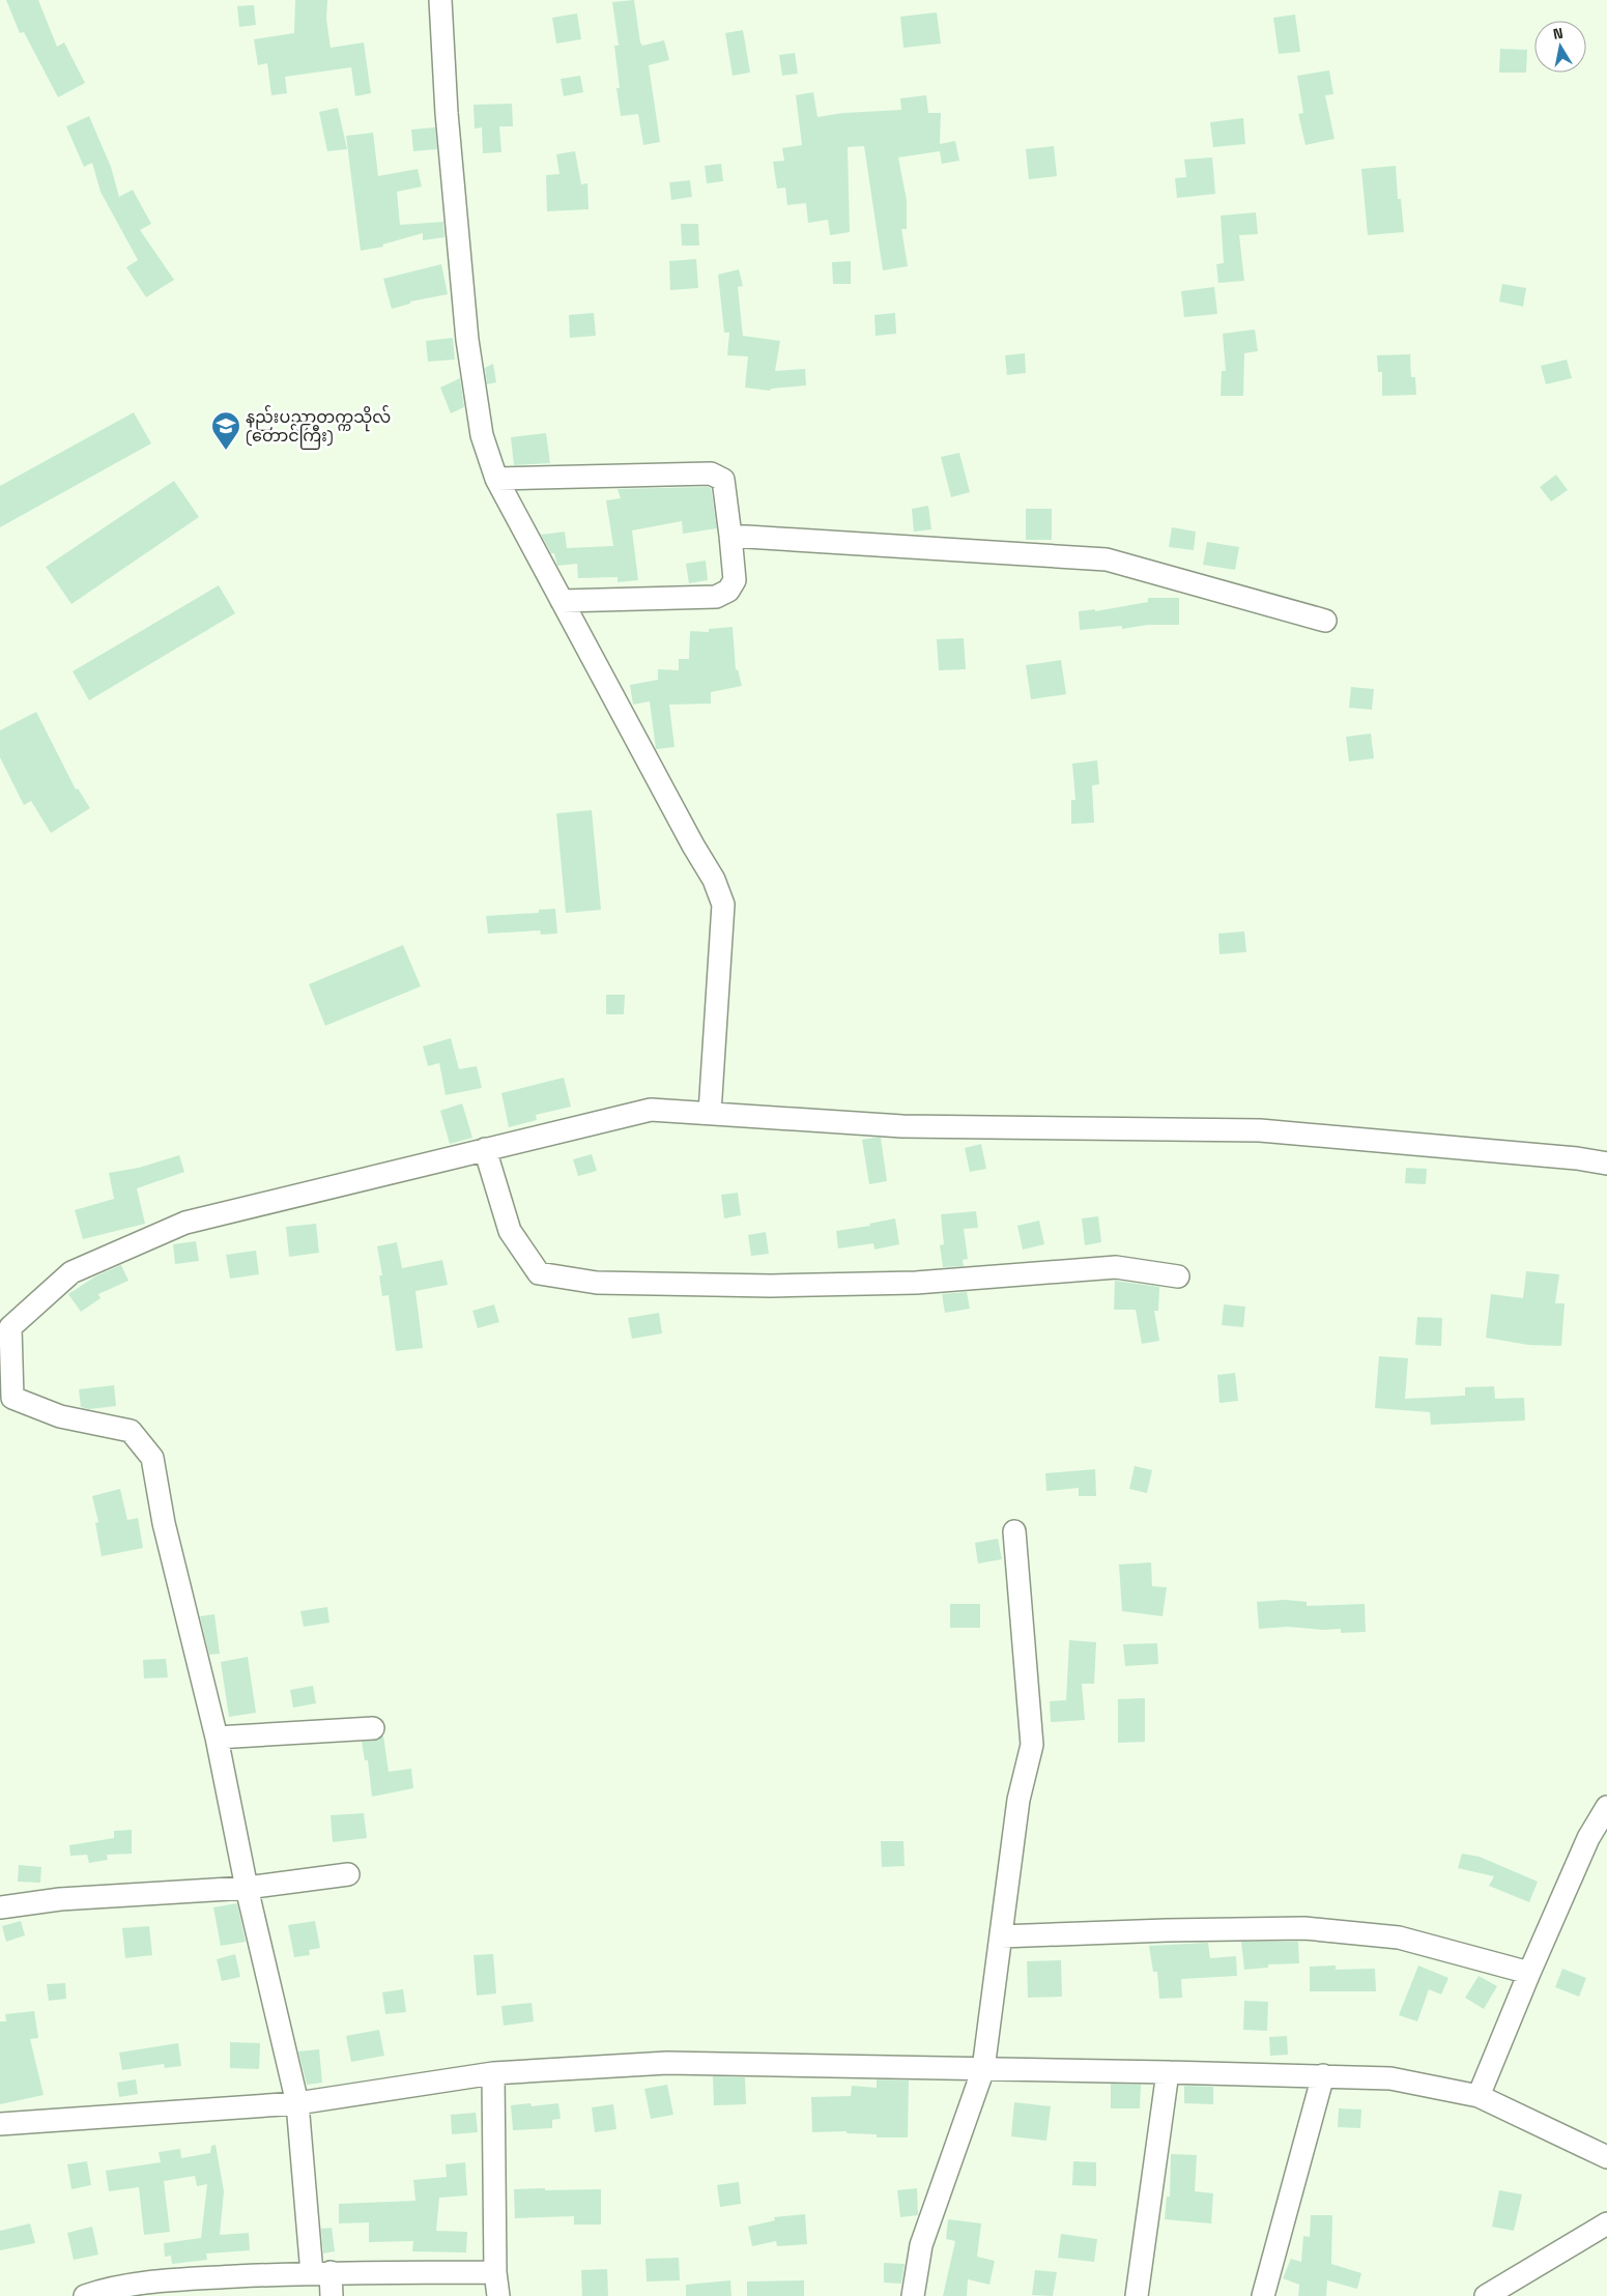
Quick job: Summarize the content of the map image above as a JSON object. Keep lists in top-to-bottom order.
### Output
{
  "places": {
    "school or university": ["နည်းပညာတက္ကသိုလ် (တောင်ကြီး)"]
  },
  "north": "top"
}
